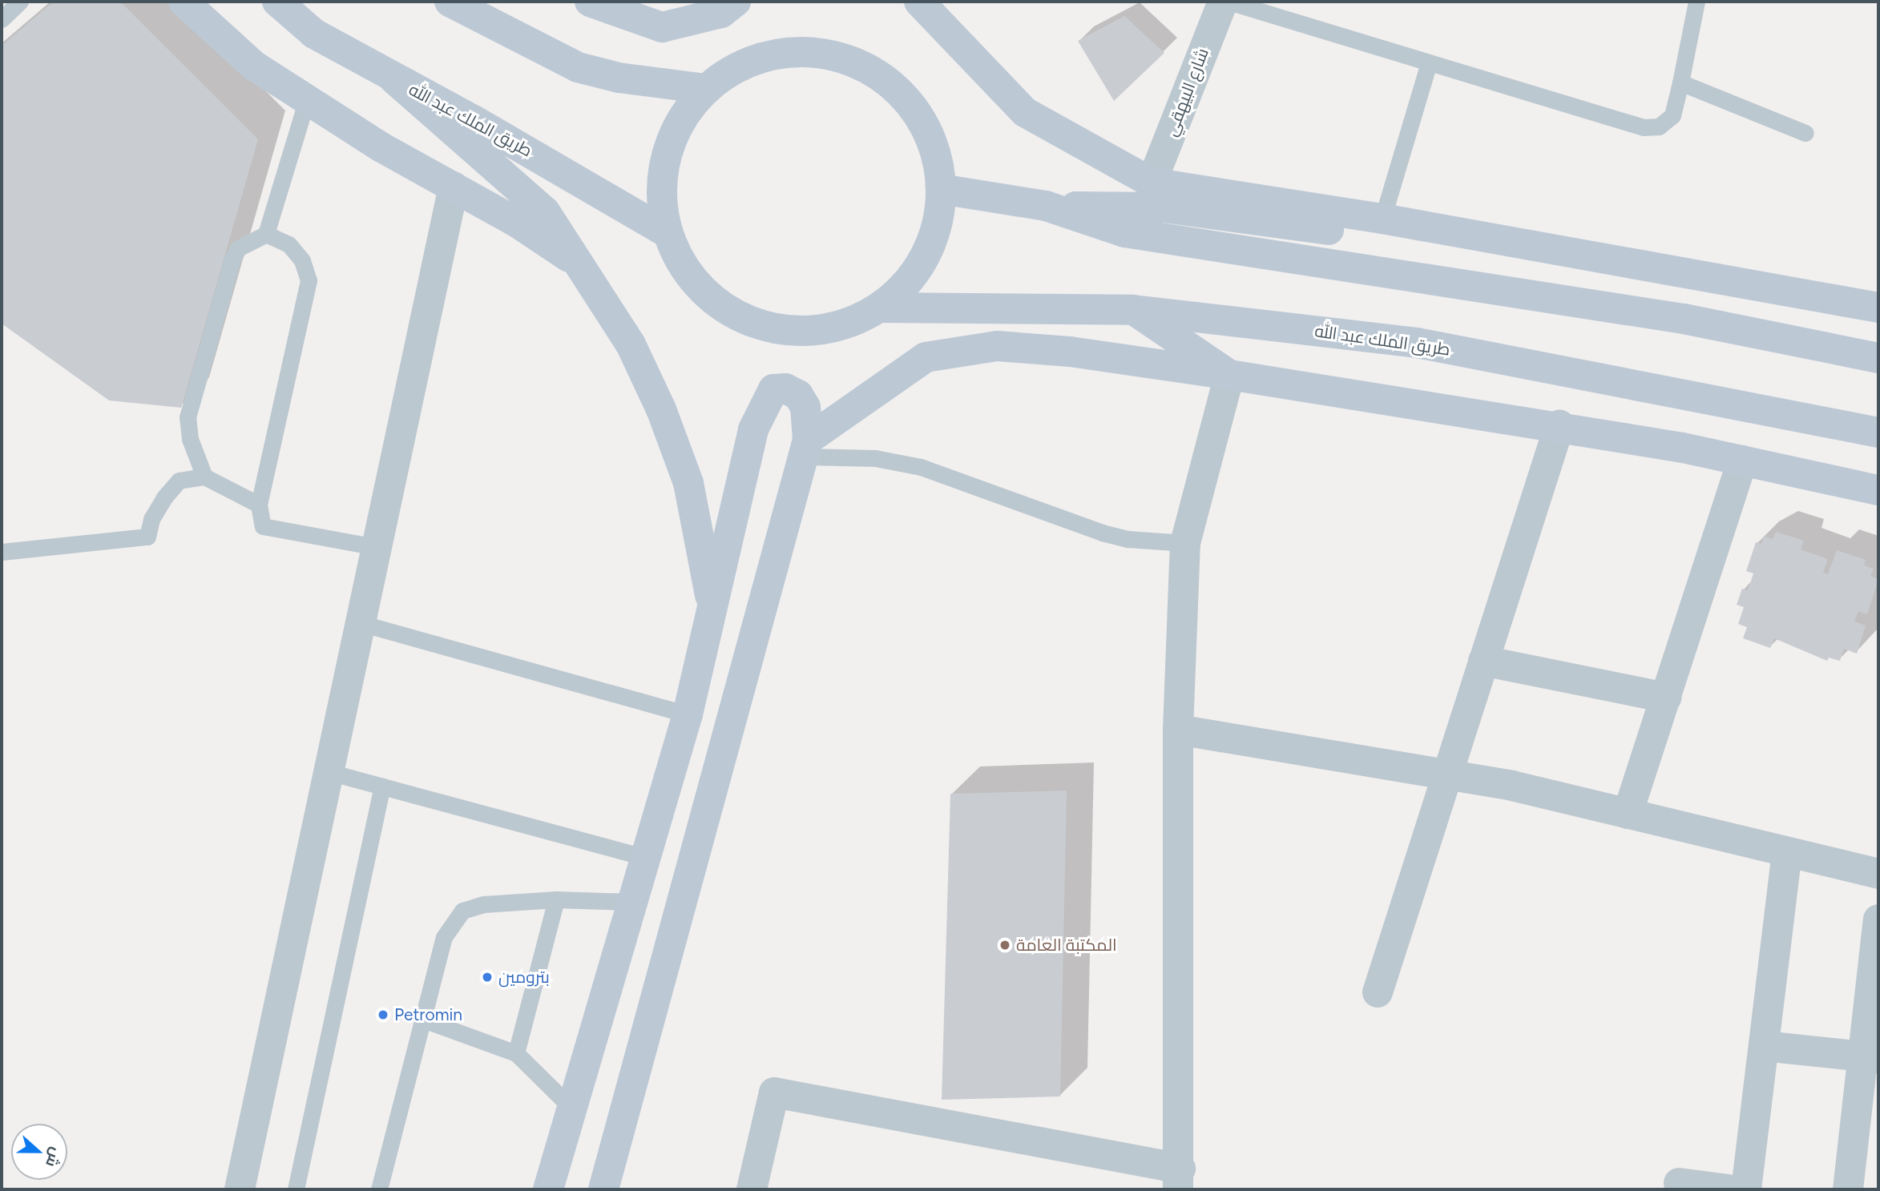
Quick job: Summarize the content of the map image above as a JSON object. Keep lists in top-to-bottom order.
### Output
{
  "streets": {
    "street": ["شارع البيهقي", "طريق الملك عبد الله"]
  },
  "places": ["المكتبة العامة", "بترومين", "Petromin"],
  "north": "right"
}
